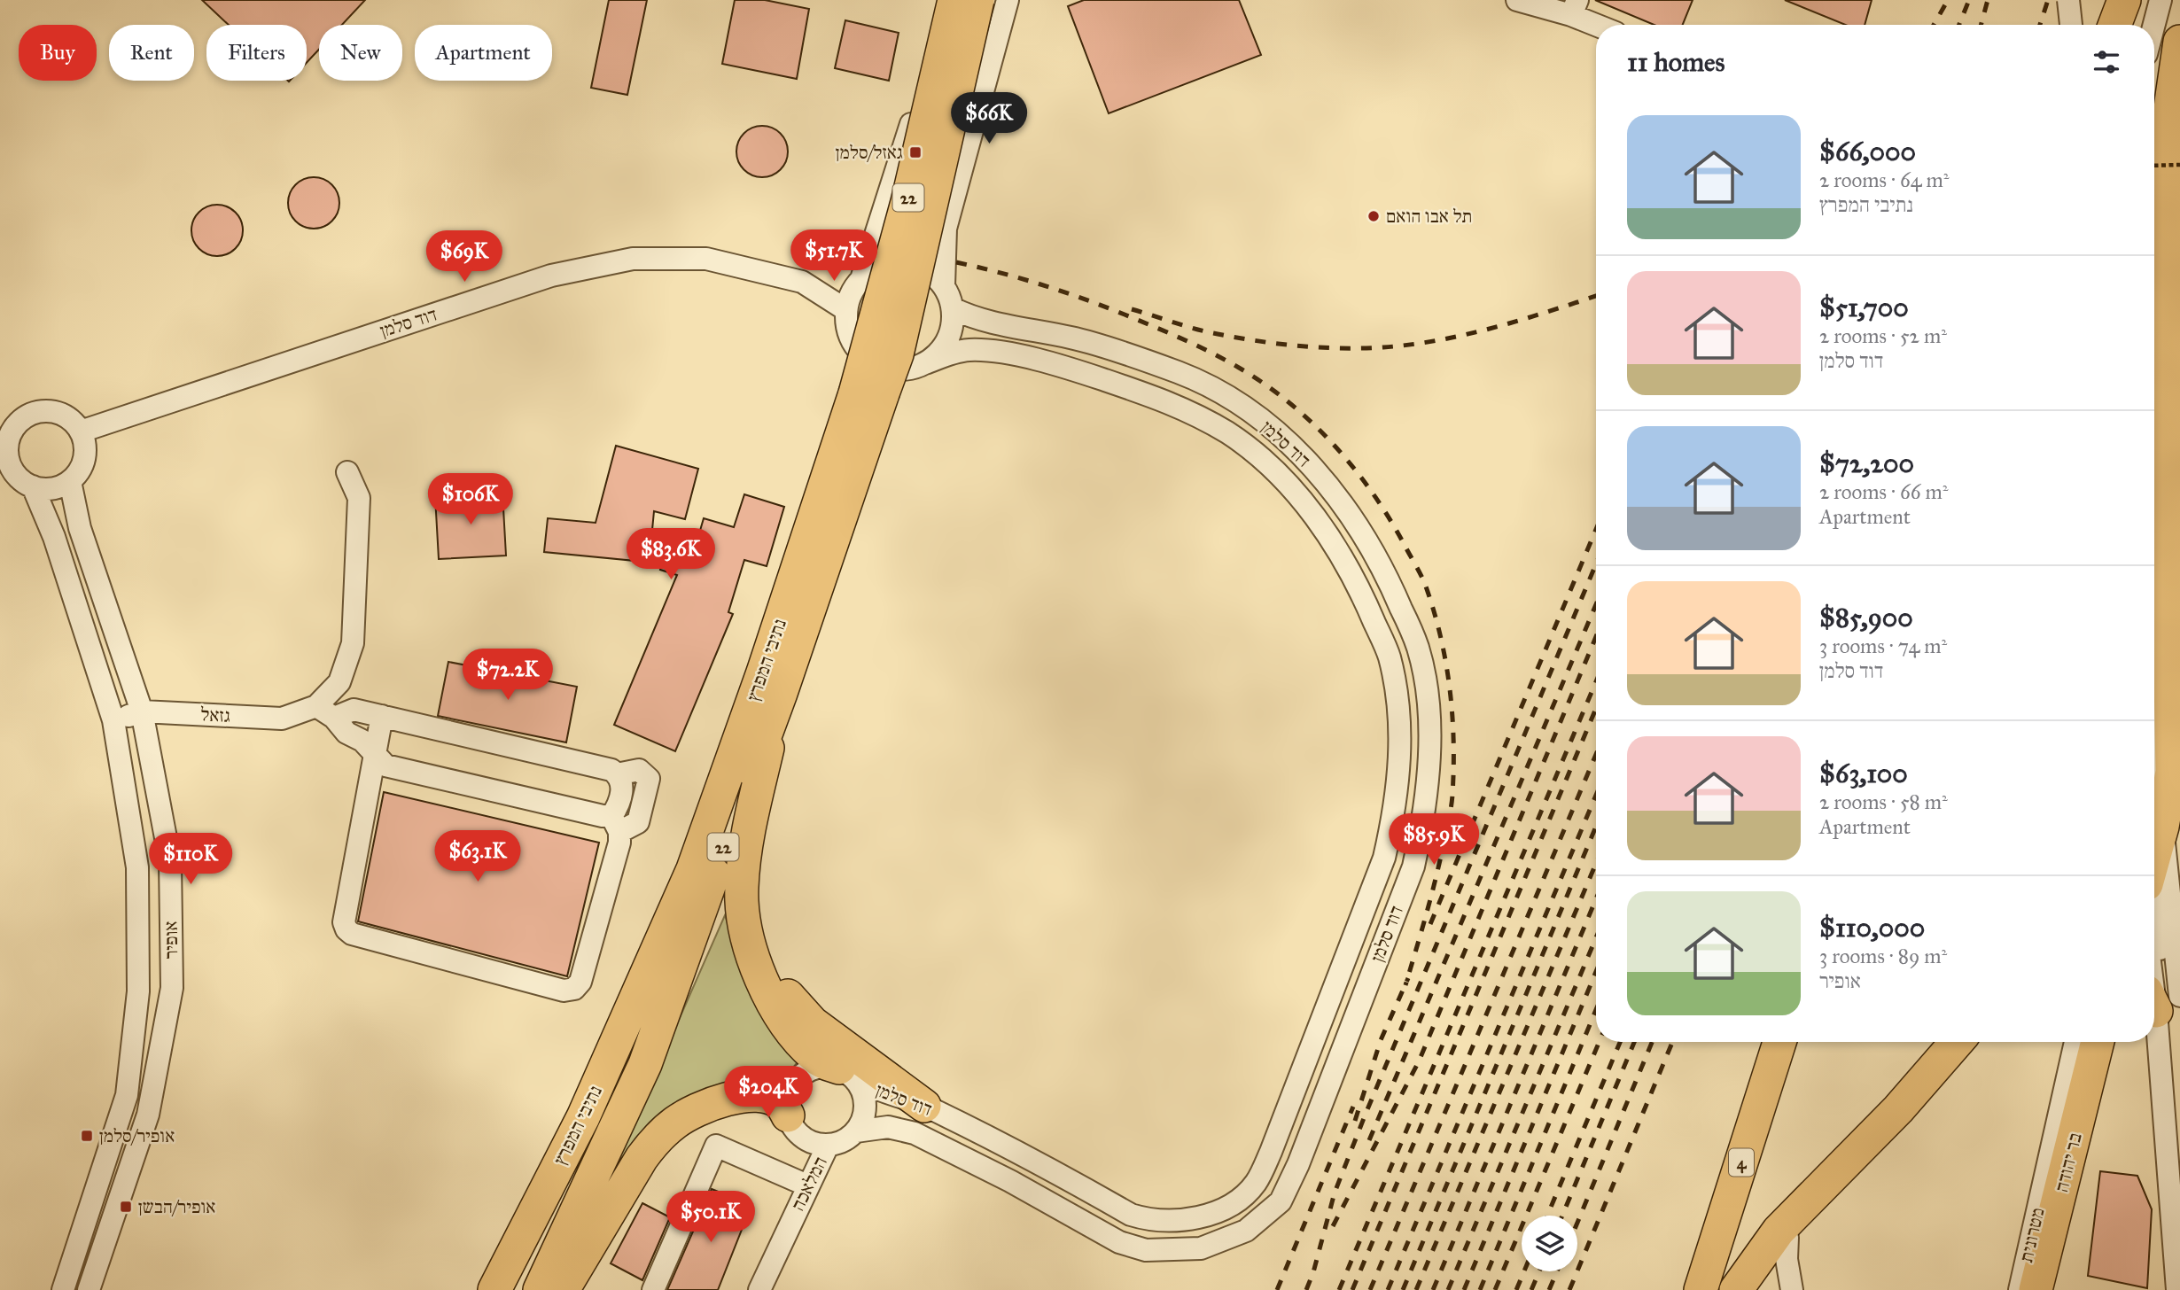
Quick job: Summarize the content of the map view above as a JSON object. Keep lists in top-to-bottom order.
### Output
{
  "streets": {
    "highway": [
      "22",
      "נתיבי המפרץ",
      "4",
      "בר יהודה"
    ],
    "street": [
      "דוד סלמן",
      "גזאל",
      "אופיר",
      "המלאכה",
      "מטרונית"
    ]
  },
  "crossings": [
    ["דוד סלמן", "אופיר"],
    ["דוד סלמן", "המלאכה"],
    ["גזאל", "אופיר"]
  ],
  "places": {
    "transit": ["גאזל/סלמן", "אופיר/סלמן", "אופיר/הבשן"],
    "other": ["תל אבו הואם"]
  },
  "page": {
    "chip": [
      "Buy",
      "Rent",
      "Filters",
      "New",
      "Apartment"
    ],
    "heading": "11 homes",
    "price": [
      "$66K",
      "$51.7K",
      "$69K",
      "$106K",
      "$83.6K",
      "$72.2K",
      "$85.9K",
      "$63.1K",
      "$110K",
      "$204K",
      "$50.1K"
    ],
    "list": [
      {
        "name": "$66,000",
        "note": "2 rooms · 64 m² · נתיבי המפרץ"
      },
      {
        "name": "$51,700",
        "note": "2 rooms · 52 m² · דוד סלמן"
      },
      {
        "name": "$72,200",
        "note": "2 rooms · 66 m² · Apartment"
      },
      {
        "name": "$85,900",
        "note": "3 rooms · 74 m² · דוד סלמן"
      },
      {
        "name": "$63,100",
        "note": "2 rooms · 58 m² · Apartment"
      },
      {
        "name": "$110,000",
        "note": "3 rooms · 89 m² · אופיר"
      }
    ]
  }
}
